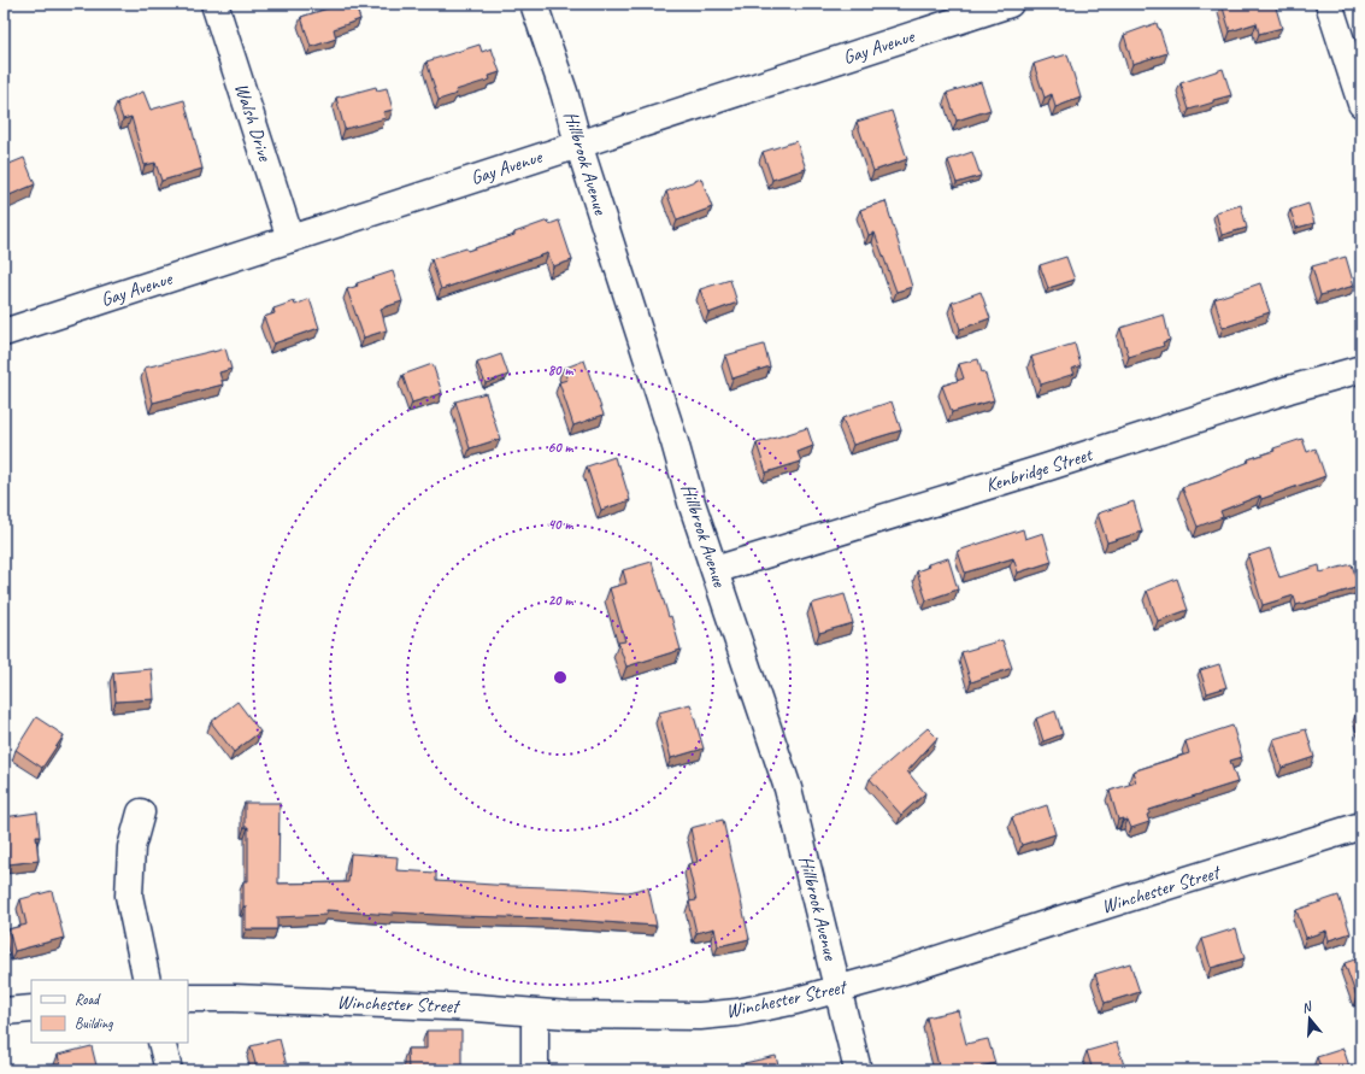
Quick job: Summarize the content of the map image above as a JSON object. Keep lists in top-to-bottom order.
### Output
{
  "streets": {
    "street": [
      "Gay Avenue",
      "Walsh Drive",
      "Hillbrook Avenue",
      "Kenbridge Street",
      "Winchester Street"
    ]
  },
  "crossings": [
    ["Gay Avenue", "Walsh Drive"],
    ["Gay Avenue", "Hillbrook Avenue"],
    ["Hillbrook Avenue", "Kenbridge Street"],
    ["Hillbrook Avenue", "Winchester Street"]
  ],
  "legend": ["Road", "Building"],
  "north": "top",
  "rings": [
    "80 m",
    "60 m",
    "40 m",
    "20 m"
  ]
}
